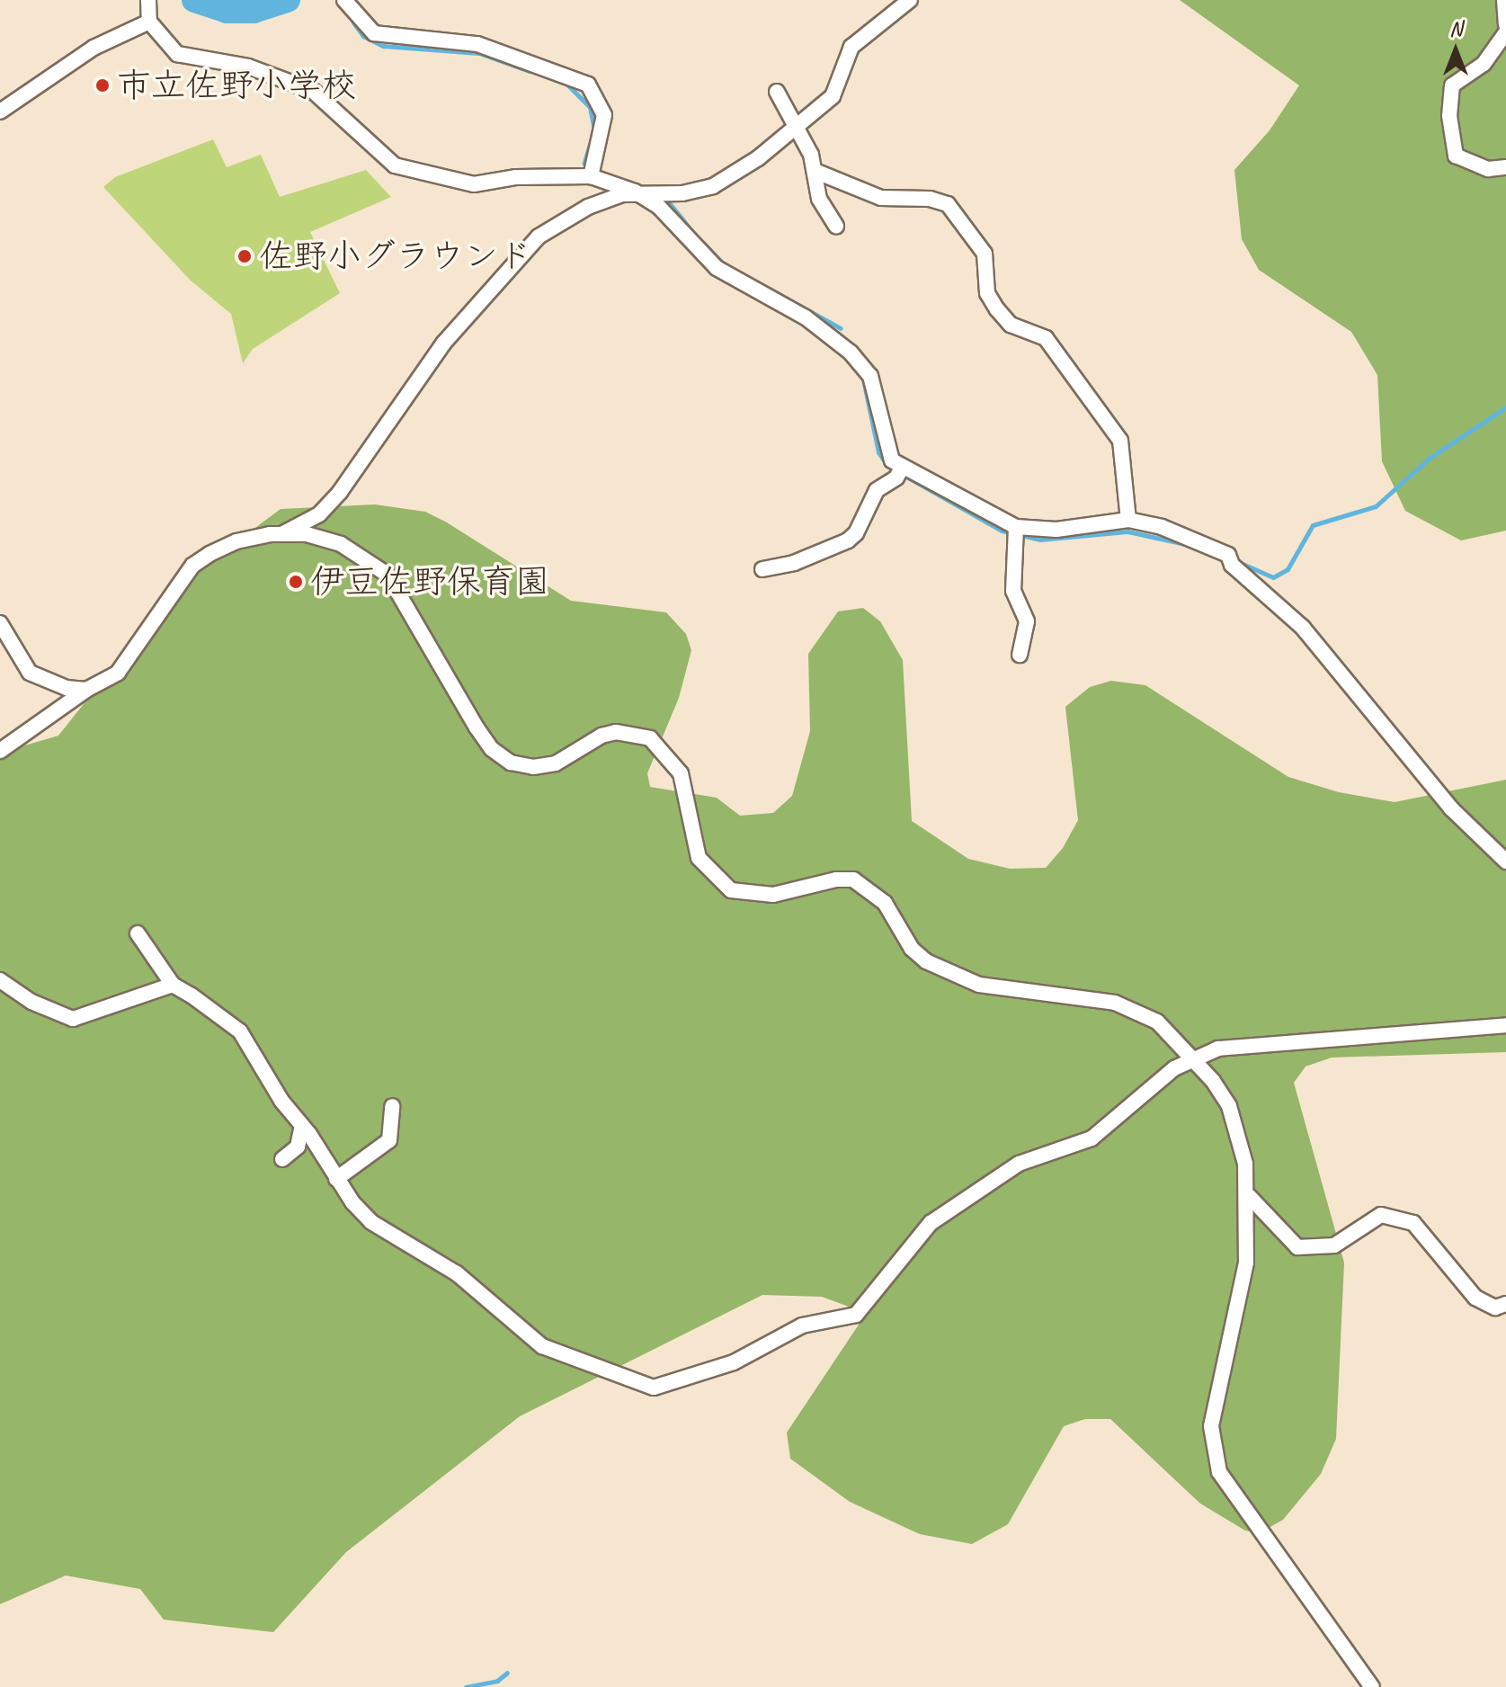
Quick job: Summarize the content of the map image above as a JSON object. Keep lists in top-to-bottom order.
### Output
{
  "places": ["市立佐野小学校", "佐野小グラウンド", "伊豆佐野保育園"],
  "north": "top"
}
